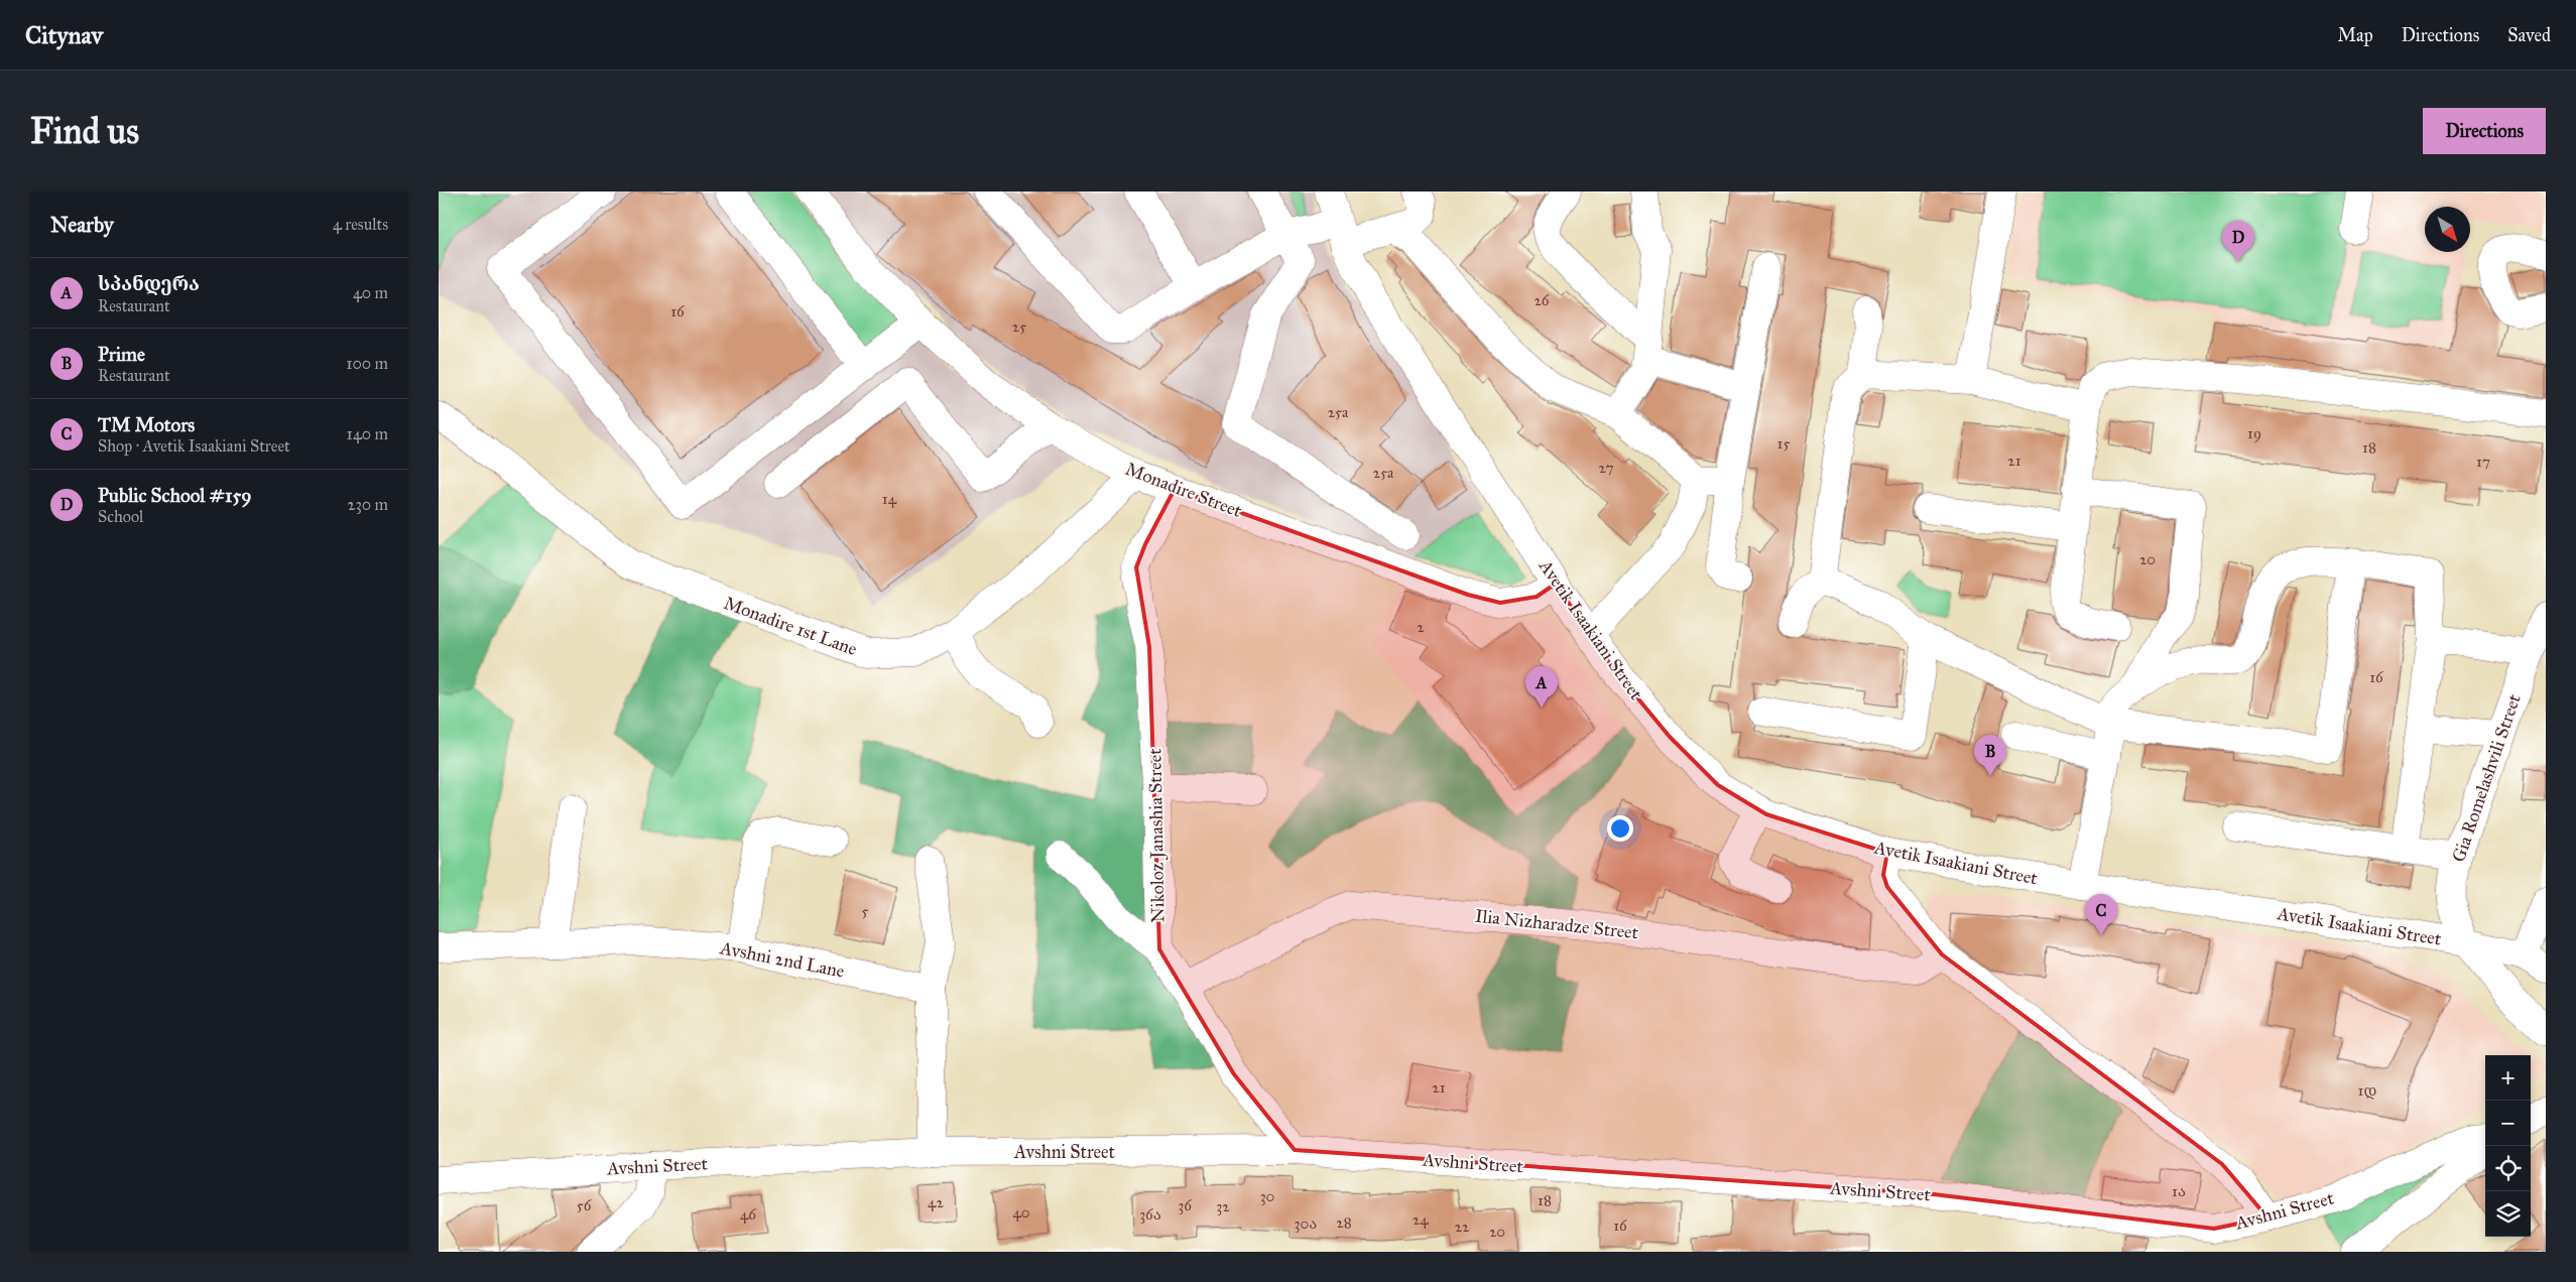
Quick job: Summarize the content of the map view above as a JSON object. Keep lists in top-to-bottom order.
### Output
{
  "streets": {
    "street": [
      "Monadire Street",
      "Monadire 1st Lane",
      "Avetik Isaakiani Street",
      "Gia Romelashvili Street",
      "Nikoloz Janashia Street",
      "Ilia Nizharadze Street",
      "Avshni 2nd Lane",
      "Avshni Street"
    ]
  },
  "crossings": [
    ["Monadire Street", "Monadire 1st Lane"],
    ["Monadire Street", "Avetik Isaakiani Street"],
    ["Monadire Street", "Nikoloz Janashia Street"],
    ["Avetik Isaakiani Street", "Gia Romelashvili Street"],
    ["Nikoloz Janashia Street", "Ilia Nizharadze Street"],
    ["Nikoloz Janashia Street", "Avshni Street"]
  ],
  "house_numbers": [
    "26",
    "16",
    "25",
    "25a",
    "19",
    "15",
    "18",
    "21",
    "17",
    "27",
    "25a",
    "14",
    "20",
    "2",
    "16",
    "5",
    "21",
    "1დ",
    "1ა",
    "30",
    "18",
    "42",
    "56",
    "36",
    "32",
    "40",
    "46",
    "36ა",
    "24",
    "28",
    "30ა",
    "16",
    "22",
    "20"
  ],
  "north": "bottom right",
  "page": {
    "header": "Citynav",
    "nav": ["Map", "Directions", "Saved"],
    "buttons": "Directions",
    "title": "Find us",
    "heading": ["Nearby", "4 results"],
    "pins": [
      "D",
      "A",
      "B",
      "C"
    ],
    "list": [
      {
        "mark": "A",
        "name": "სპანდერა",
        "note": "Restaurant",
        "value": "40 m"
      },
      {
        "mark": "B",
        "name": "Prime",
        "note": "Restaurant",
        "value": "100 m"
      },
      {
        "mark": "C",
        "name": "TM Motors",
        "note": "Shop · Avetik Isaakiani Street",
        "value": "140 m"
      },
      {
        "mark": "D",
        "name": "Public School #159",
        "note": "School",
        "value": "230 m"
      }
    ],
    "map_buttons": ["+", "−"]
  }
}
